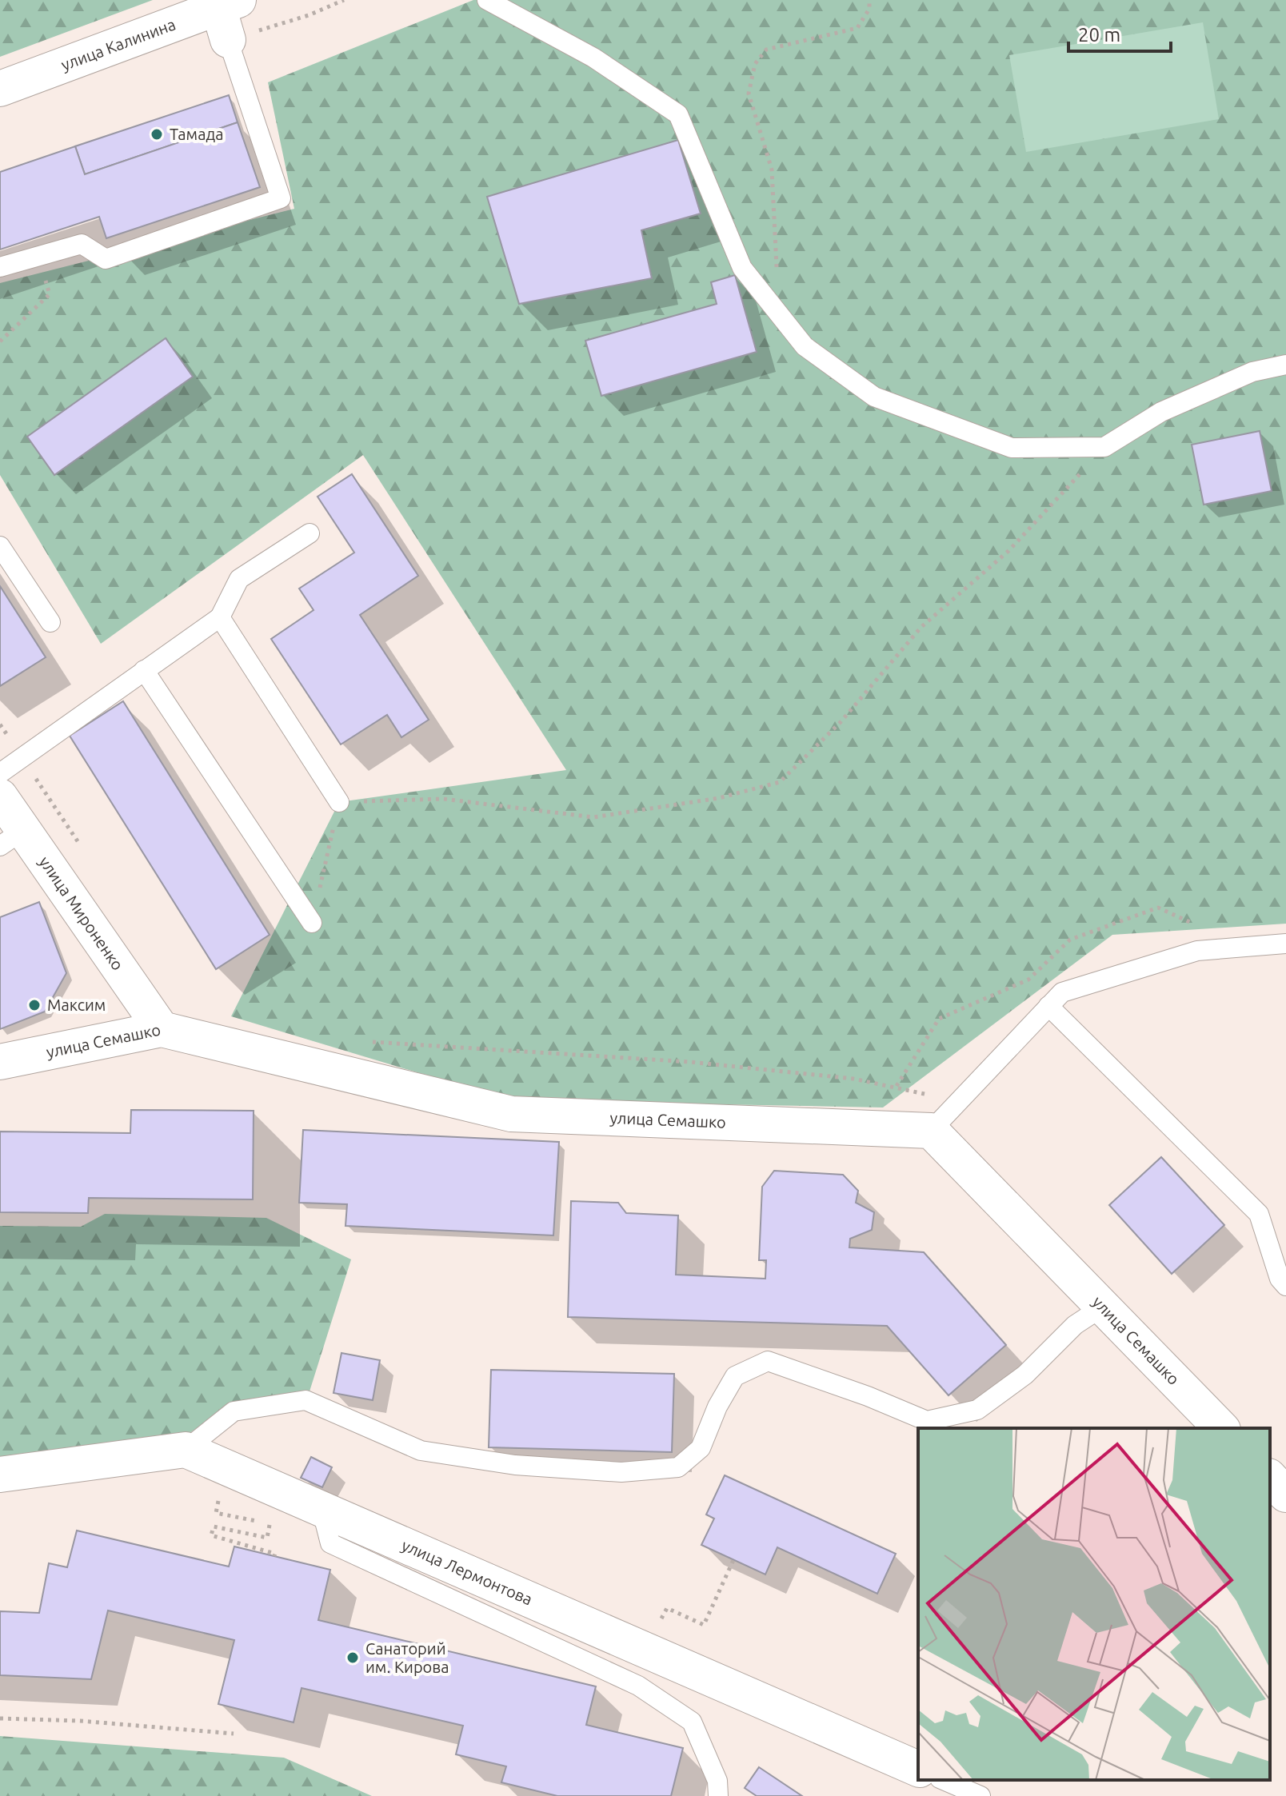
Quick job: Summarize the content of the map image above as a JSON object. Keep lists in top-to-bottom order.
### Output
{
  "streets": {
    "street": [
      "улица Калинина",
      "улица Мироненко",
      "улица Семашко",
      "улица Лермонтова"
    ]
  },
  "crossings": [
    ["улица Мироненко", "улица Семашко"]
  ],
  "places": ["Тамада", "Максим", "Санаторий им. Кирова"],
  "scale_bar": "20 m"
}
